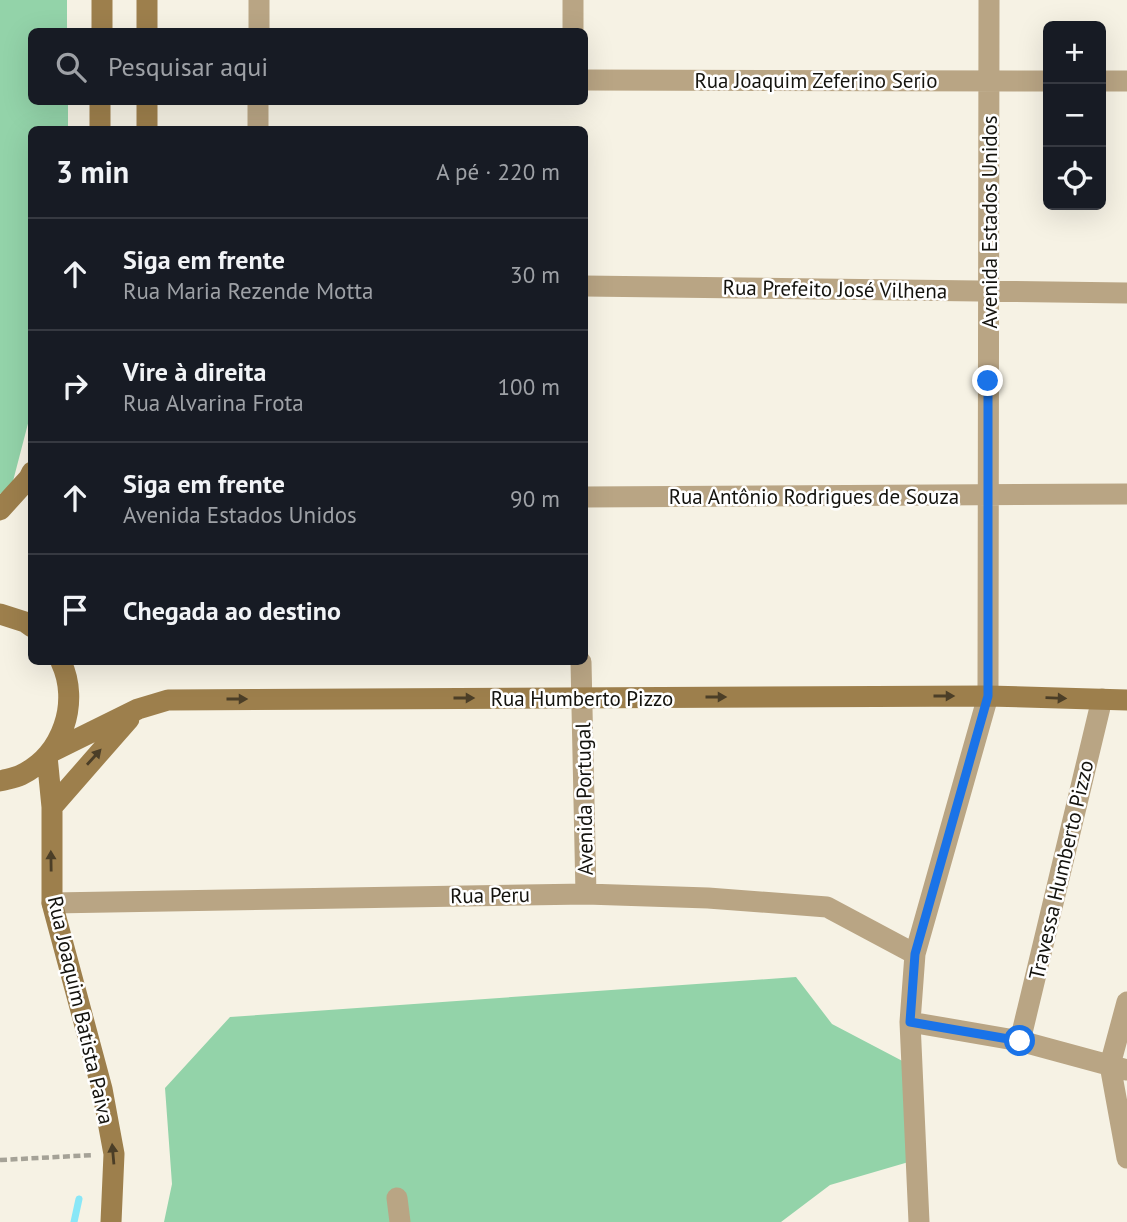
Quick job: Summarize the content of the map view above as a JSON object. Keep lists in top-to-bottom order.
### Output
{
  "streets": {
    "main road": ["Rua Humberto Pizzo", "Rua Joaquim Batista Paiva"],
    "street": [
      "Rua Joaquim Zeferino Serio",
      "Avenida Estados Unidos",
      "Rua Prefeito José Vilhena",
      "Rua Antônio Rodrigues de Souza",
      "Avenida Portugal",
      "Travessa Humberto Pizzo",
      "Rua Peru"
    ]
  },
  "crossings": [
    ["Rua Joaquim Zeferino Serio", "Avenida Estados Unidos"],
    ["Avenida Estados Unidos", "Rua Prefeito José Vilhena"],
    ["Avenida Estados Unidos", "Rua Antônio Rodrigues de Souza"],
    ["Avenida Estados Unidos", "Rua Humberto Pizzo"],
    ["Avenida Estados Unidos", "Rua Peru"],
    ["Rua Humberto Pizzo", "Avenida Portugal"],
    ["Rua Humberto Pizzo", "Travessa Humberto Pizzo"],
    ["Rua Humberto Pizzo", "Rua Joaquim Batista Paiva"],
    ["Avenida Portugal", "Rua Peru"],
    ["Rua Peru", "Rua Joaquim Batista Paiva"]
  ],
  "one_way": ["Rua Humberto Pizzo"],
  "page": {
    "map_buttons": ["+", "−"],
    "search": "Pesquisar aqui",
    "heading": ["3 min", "A pé · 220 m"],
    "list": [
      ["Siga em frente", "Rua Maria Rezende Motta", "30 m"],
      ["Vire à direita", "Rua Alvarina Frota", "100 m"],
      ["Siga em frente", "Avenida Estados Unidos", "90 m"],
      "Chegada ao destino"
    ]
  }
}
